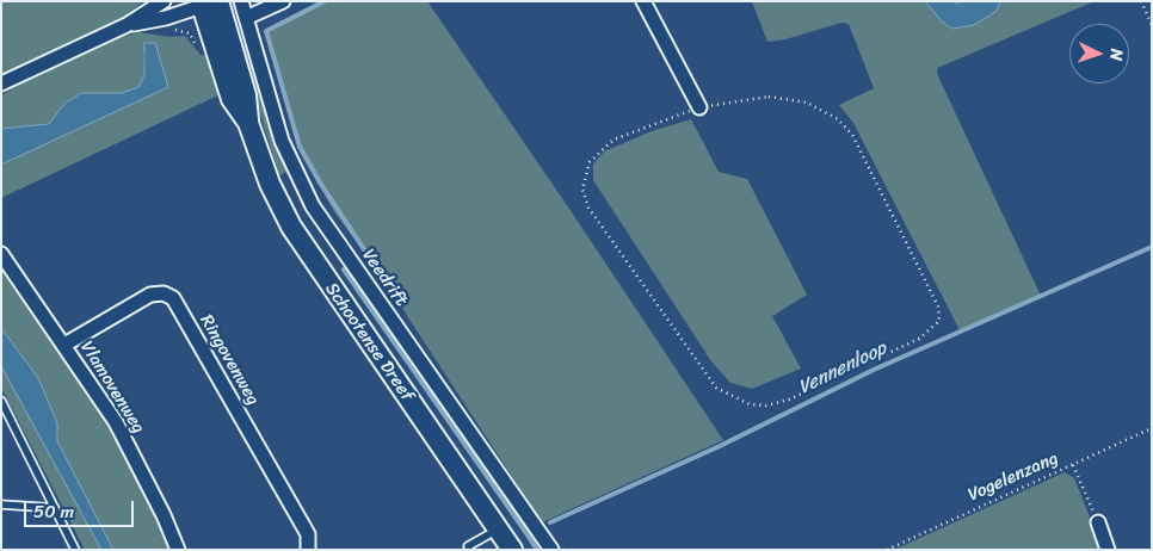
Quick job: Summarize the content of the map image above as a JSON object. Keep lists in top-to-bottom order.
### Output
{
  "streets": {
    "street": [
      "Veedrift",
      "Schootense Dreef",
      "Ringovenweg",
      "Vlamovenweg"
    ],
    "path": ["Vogelenzang"]
  },
  "crossings": [
    ["Ringovenweg", "Vlamovenweg"]
  ],
  "water": ["Vennenloop"],
  "scale_bar": "50 m",
  "north": "right"
}
